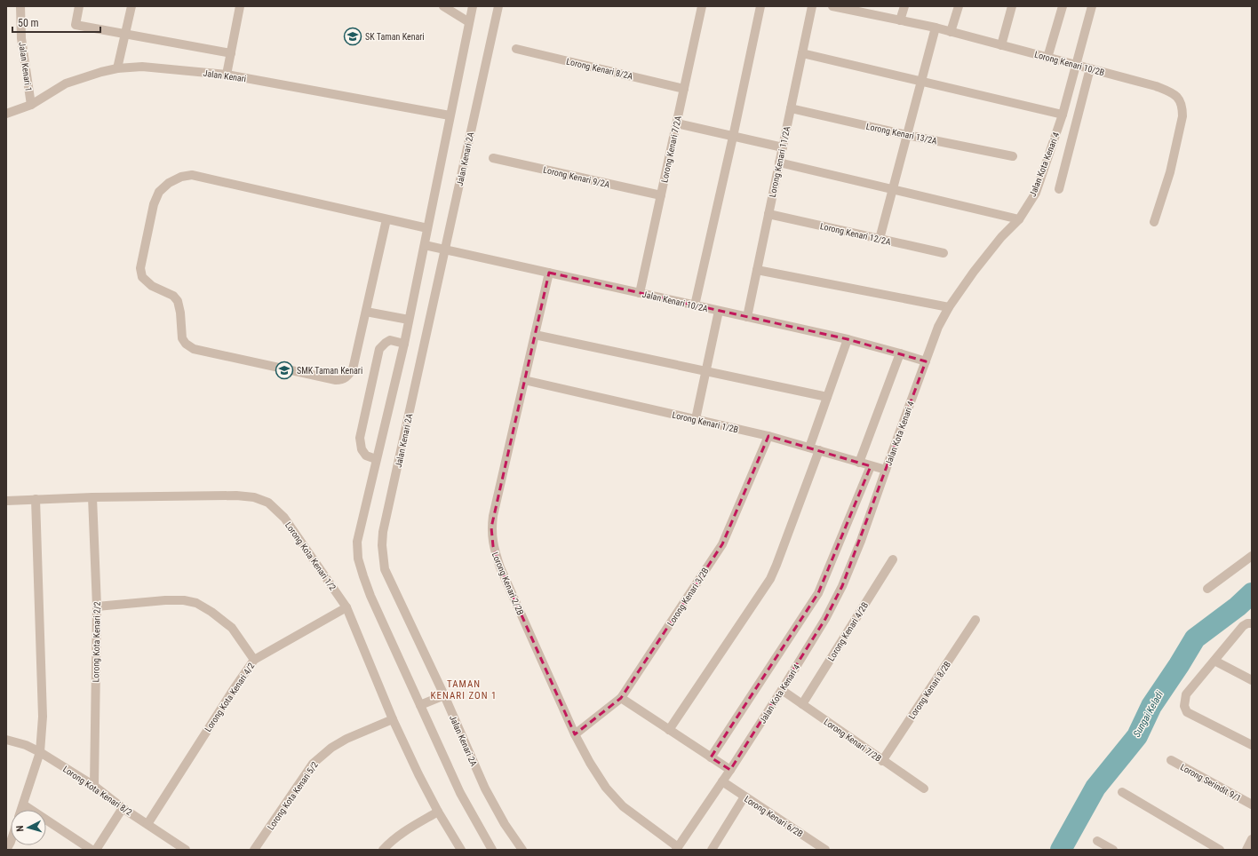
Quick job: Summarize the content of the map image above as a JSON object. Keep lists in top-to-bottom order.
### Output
{
  "streets": {
    "street": [
      "Lorong Kenari 10/2B",
      "Jalan Kenari 1",
      "Lorong Kenari 8/2A",
      "Jalan Kenari",
      "Lorong Kenari 13/2A",
      "Lorong Kenari 7/2A",
      "Jalan Kenari 2A",
      "Lorong Kenari 11/2A",
      "Jalan Kota Kenari 4",
      "Lorong Kenari 9/2A",
      "Lorong Kenari 12/2A",
      "Jalan Kenari 10/2A",
      "Lorong Kenari 1/2B",
      "Lorong Kota Kenari 1/2",
      "Lorong Kenari 2/2B",
      "Lorong Kenari 3/2B",
      "Lorong Kenari 4/2B",
      "Lorong Kota Kenari 2/2",
      "Lorong Kenari 8/2B",
      "Lorong Kota Kenari 4/2",
      "Lorong Kenari 7/2B",
      "Lorong Serindit 9/1",
      "Lorong Kota Kenari 8/2",
      "Lorong Kota Kenari 5/2",
      "Lorong Kenari 6/2B"
    ]
  },
  "crossings": [
    ["Lorong Kenari 10/2B", "Jalan Kota Kenari 4"],
    ["Jalan Kenari 1", "Jalan Kenari"],
    ["Lorong Kenari 8/2A", "Lorong Kenari 7/2A"],
    ["Lorong Kenari 13/2A", "Lorong Kenari 11/2A"],
    ["Lorong Kenari 7/2A", "Lorong Kenari 9/2A"],
    ["Lorong Kenari 7/2A", "Jalan Kenari 10/2A"],
    ["Jalan Kenari 2A", "Jalan Kenari 10/2A"],
    ["Lorong Kenari 11/2A", "Lorong Kenari 12/2A"],
    ["Lorong Kenari 11/2A", "Jalan Kenari 10/2A"],
    ["Jalan Kota Kenari 4", "Jalan Kenari 10/2A"],
    ["Jalan Kota Kenari 4", "Lorong Kenari 1/2B"],
    ["Jalan Kota Kenari 4", "Lorong Kenari 2/2B"],
    ["Jalan Kota Kenari 4", "Lorong Kenari 7/2B"],
    ["Jalan Kota Kenari 4", "Lorong Kenari 6/2B"],
    ["Jalan Kenari 10/2A", "Lorong Kenari 2/2B"],
    ["Lorong Kenari 1/2B", "Lorong Kenari 2/2B"],
    ["Lorong Kenari 1/2B", "Lorong Kenari 3/2B"],
    ["Lorong Kota Kenari 1/2", "Lorong Kota Kenari 2/2"],
    ["Lorong Kota Kenari 1/2", "Lorong Kota Kenari 4/2"],
    ["Lorong Kota Kenari 1/2", "Lorong Kota Kenari 5/2"],
    ["Lorong Kenari 2/2B", "Lorong Kenari 3/2B"],
    ["Lorong Kenari 4/2B", "Lorong Kenari 7/2B"],
    ["Lorong Kota Kenari 2/2", "Lorong Kota Kenari 8/2"],
    ["Lorong Kenari 8/2B", "Lorong Kenari 7/2B"],
    ["Lorong Kota Kenari 4/2", "Lorong Kota Kenari 8/2"]
  ],
  "districts": ["TAMAN KENARI ZON 1"],
  "water": ["Sungai Keladi"],
  "places": {
    "school or university": ["SK Taman Kenari", "SMK Taman Kenari"]
  },
  "scale_bar": "50 m",
  "north": "left"
}
